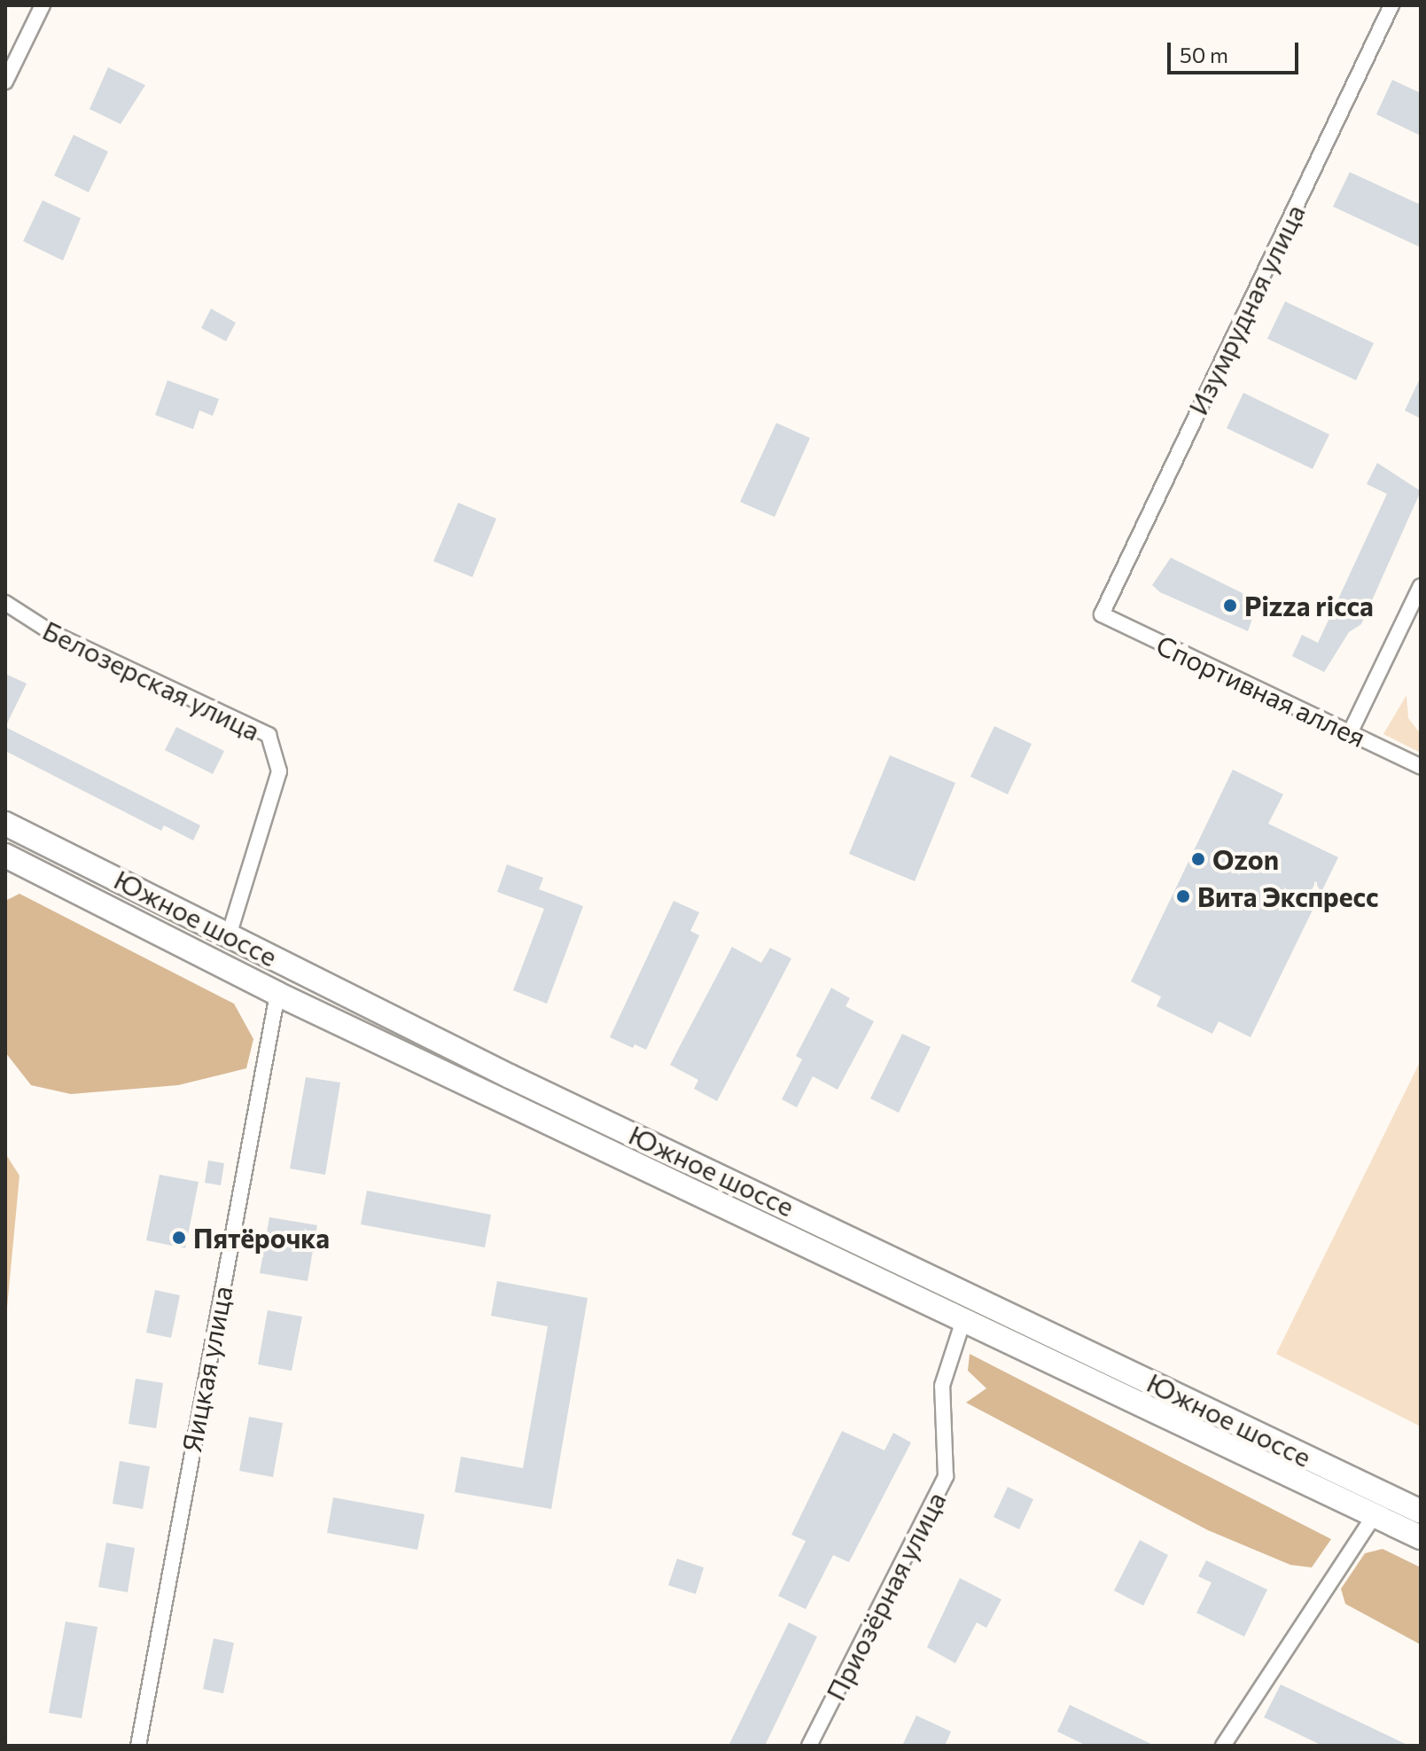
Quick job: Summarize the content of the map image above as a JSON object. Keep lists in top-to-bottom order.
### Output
{
  "streets": {
    "main road": ["Южное шоссе"],
    "street": [
      "Изумрудная улица",
      "Белозерская улица",
      "Спортивная аллея",
      "Яицкая улица",
      "Приозёрная улица"
    ]
  },
  "crossings": [
    ["Изумрудная улица", "Спортивная аллея"],
    ["Белозерская улица", "Южное шоссе"],
    ["Южное шоссе", "Яицкая улица"],
    ["Южное шоссе", "Приозёрная улица"]
  ],
  "places": [
    "Pizza ricca",
    "Ozon",
    "Вита Экспресс",
    "Пятёрочка"
  ],
  "scale_bar": "50 m"
}
